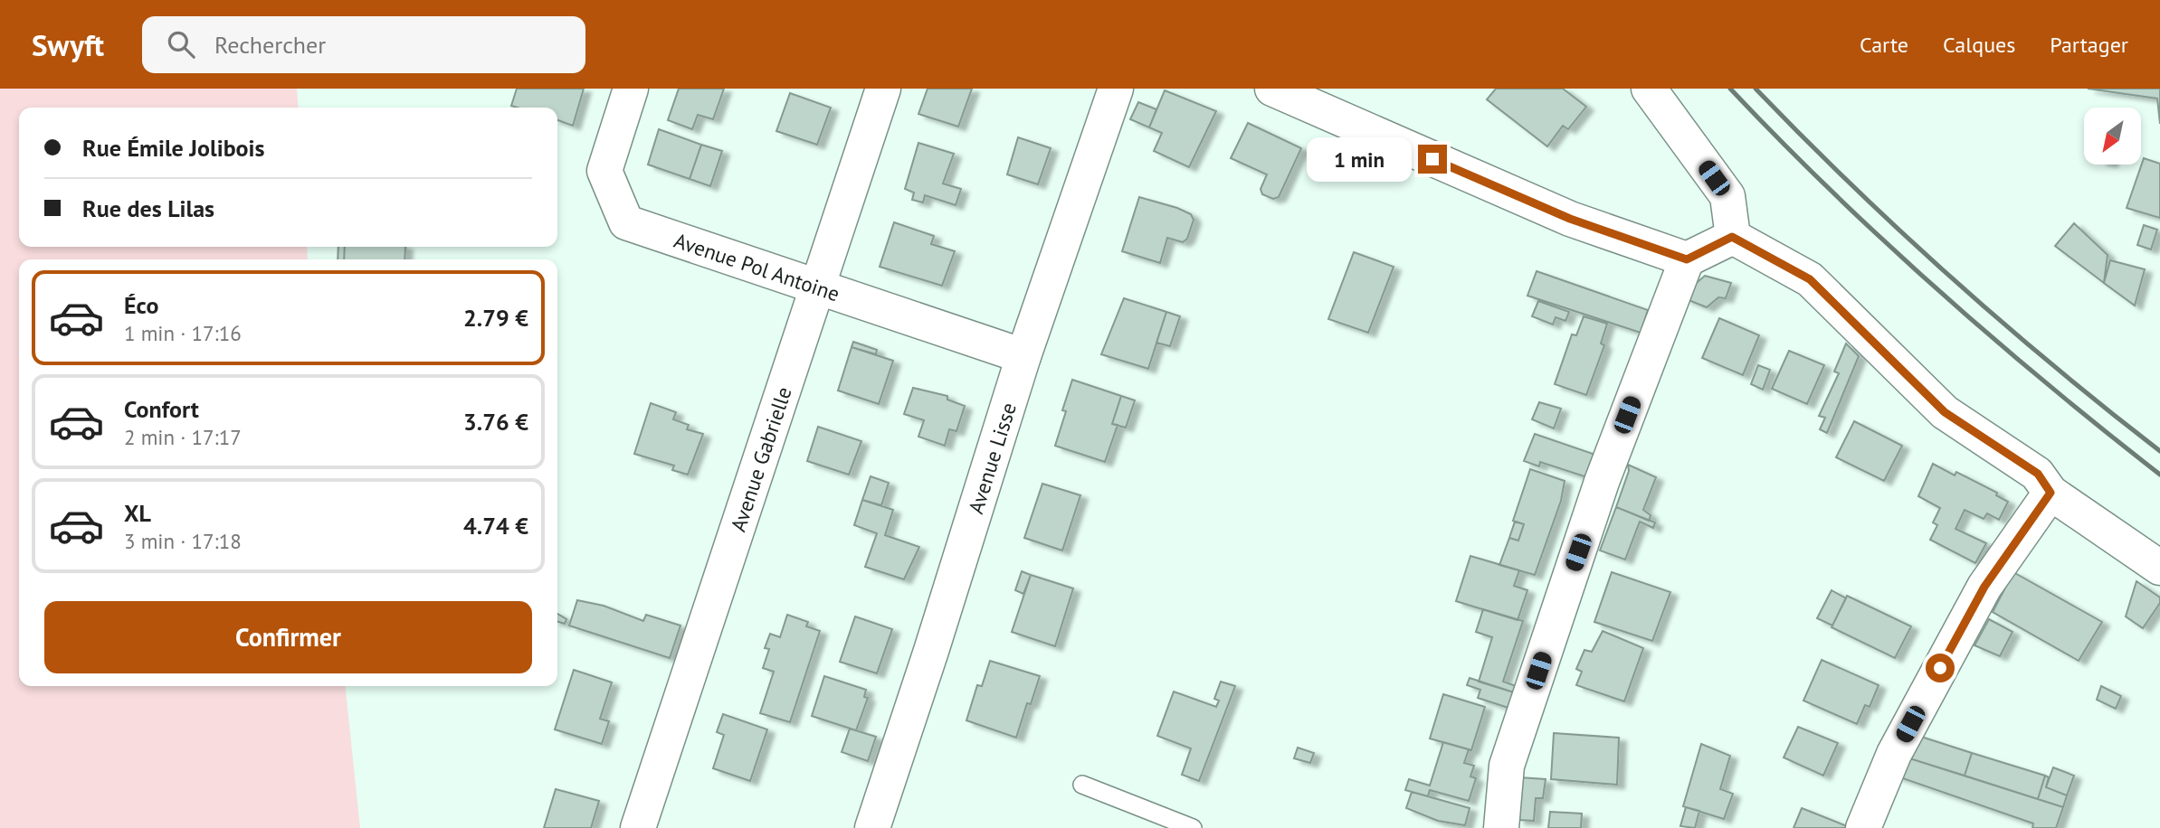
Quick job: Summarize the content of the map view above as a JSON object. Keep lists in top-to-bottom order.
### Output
{
  "streets": {
    "street": ["Avenue Pol Antoine", "Avenue Lisse", "Avenue Gabrielle"]
  },
  "crossings": [
    ["Avenue Pol Antoine", "Avenue Lisse"],
    ["Avenue Pol Antoine", "Avenue Gabrielle"]
  ],
  "north": "bottom left",
  "page": {
    "header": "Swyft",
    "search": "Rechercher",
    "nav": ["Carte", "Calques", "Partager"],
    "banner": ["Rue Émile Jolibois", "Rue des Lilas"],
    "bubble": "1 min",
    "list": [
      {
        "name": "Éco",
        "note": "1 min · 17:16",
        "value": "2.79 €"
      },
      {
        "name": "Confort",
        "note": "2 min · 17:17",
        "value": "3.76 €"
      },
      {
        "name": "XL",
        "note": "3 min · 17:18",
        "value": "4.74 €"
      }
    ],
    "buttons": "Confirmer"
  }
}
